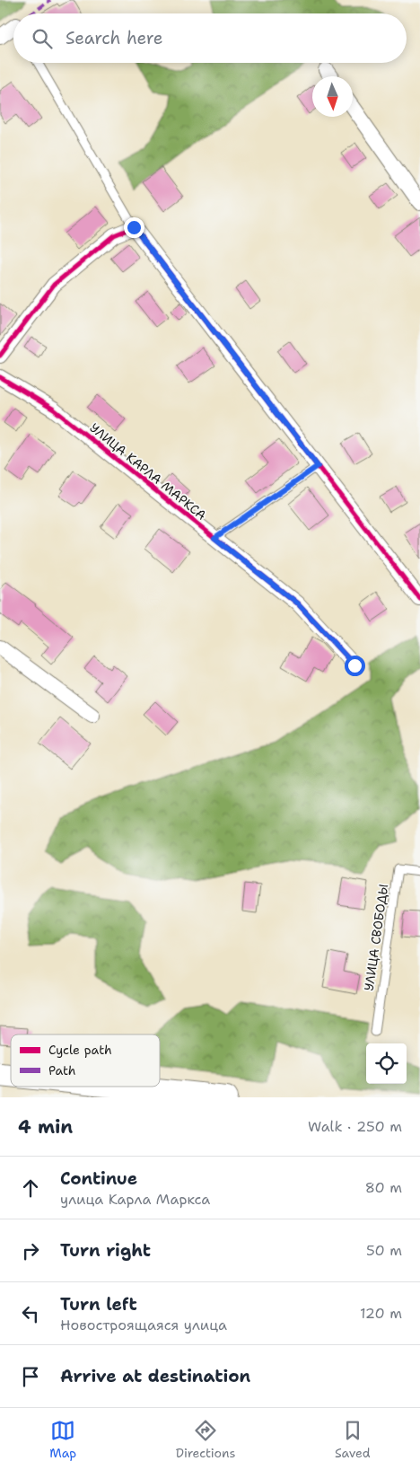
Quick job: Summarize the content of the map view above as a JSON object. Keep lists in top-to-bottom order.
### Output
{
  "streets": {
    "street": ["УЛИЦА КАРЛА МАРКСА"],
    "lane": ["УЛИЦА СВОБОДЫ"]
  },
  "legend": ["Cycle path", "Path"],
  "north": "bottom",
  "page": {
    "search": "Search here",
    "heading": ["4 min", "Walk · 250 m"],
    "list": [
      ["Continue", "улица Карла Маркса", "80 m"],
      ["Turn right", "50 m"],
      ["Turn left", "Новостроящаяся улица", "120 m"],
      "Arrive at destination"
    ],
    "nav": ["Map", "Directions", "Saved"]
  }
}
